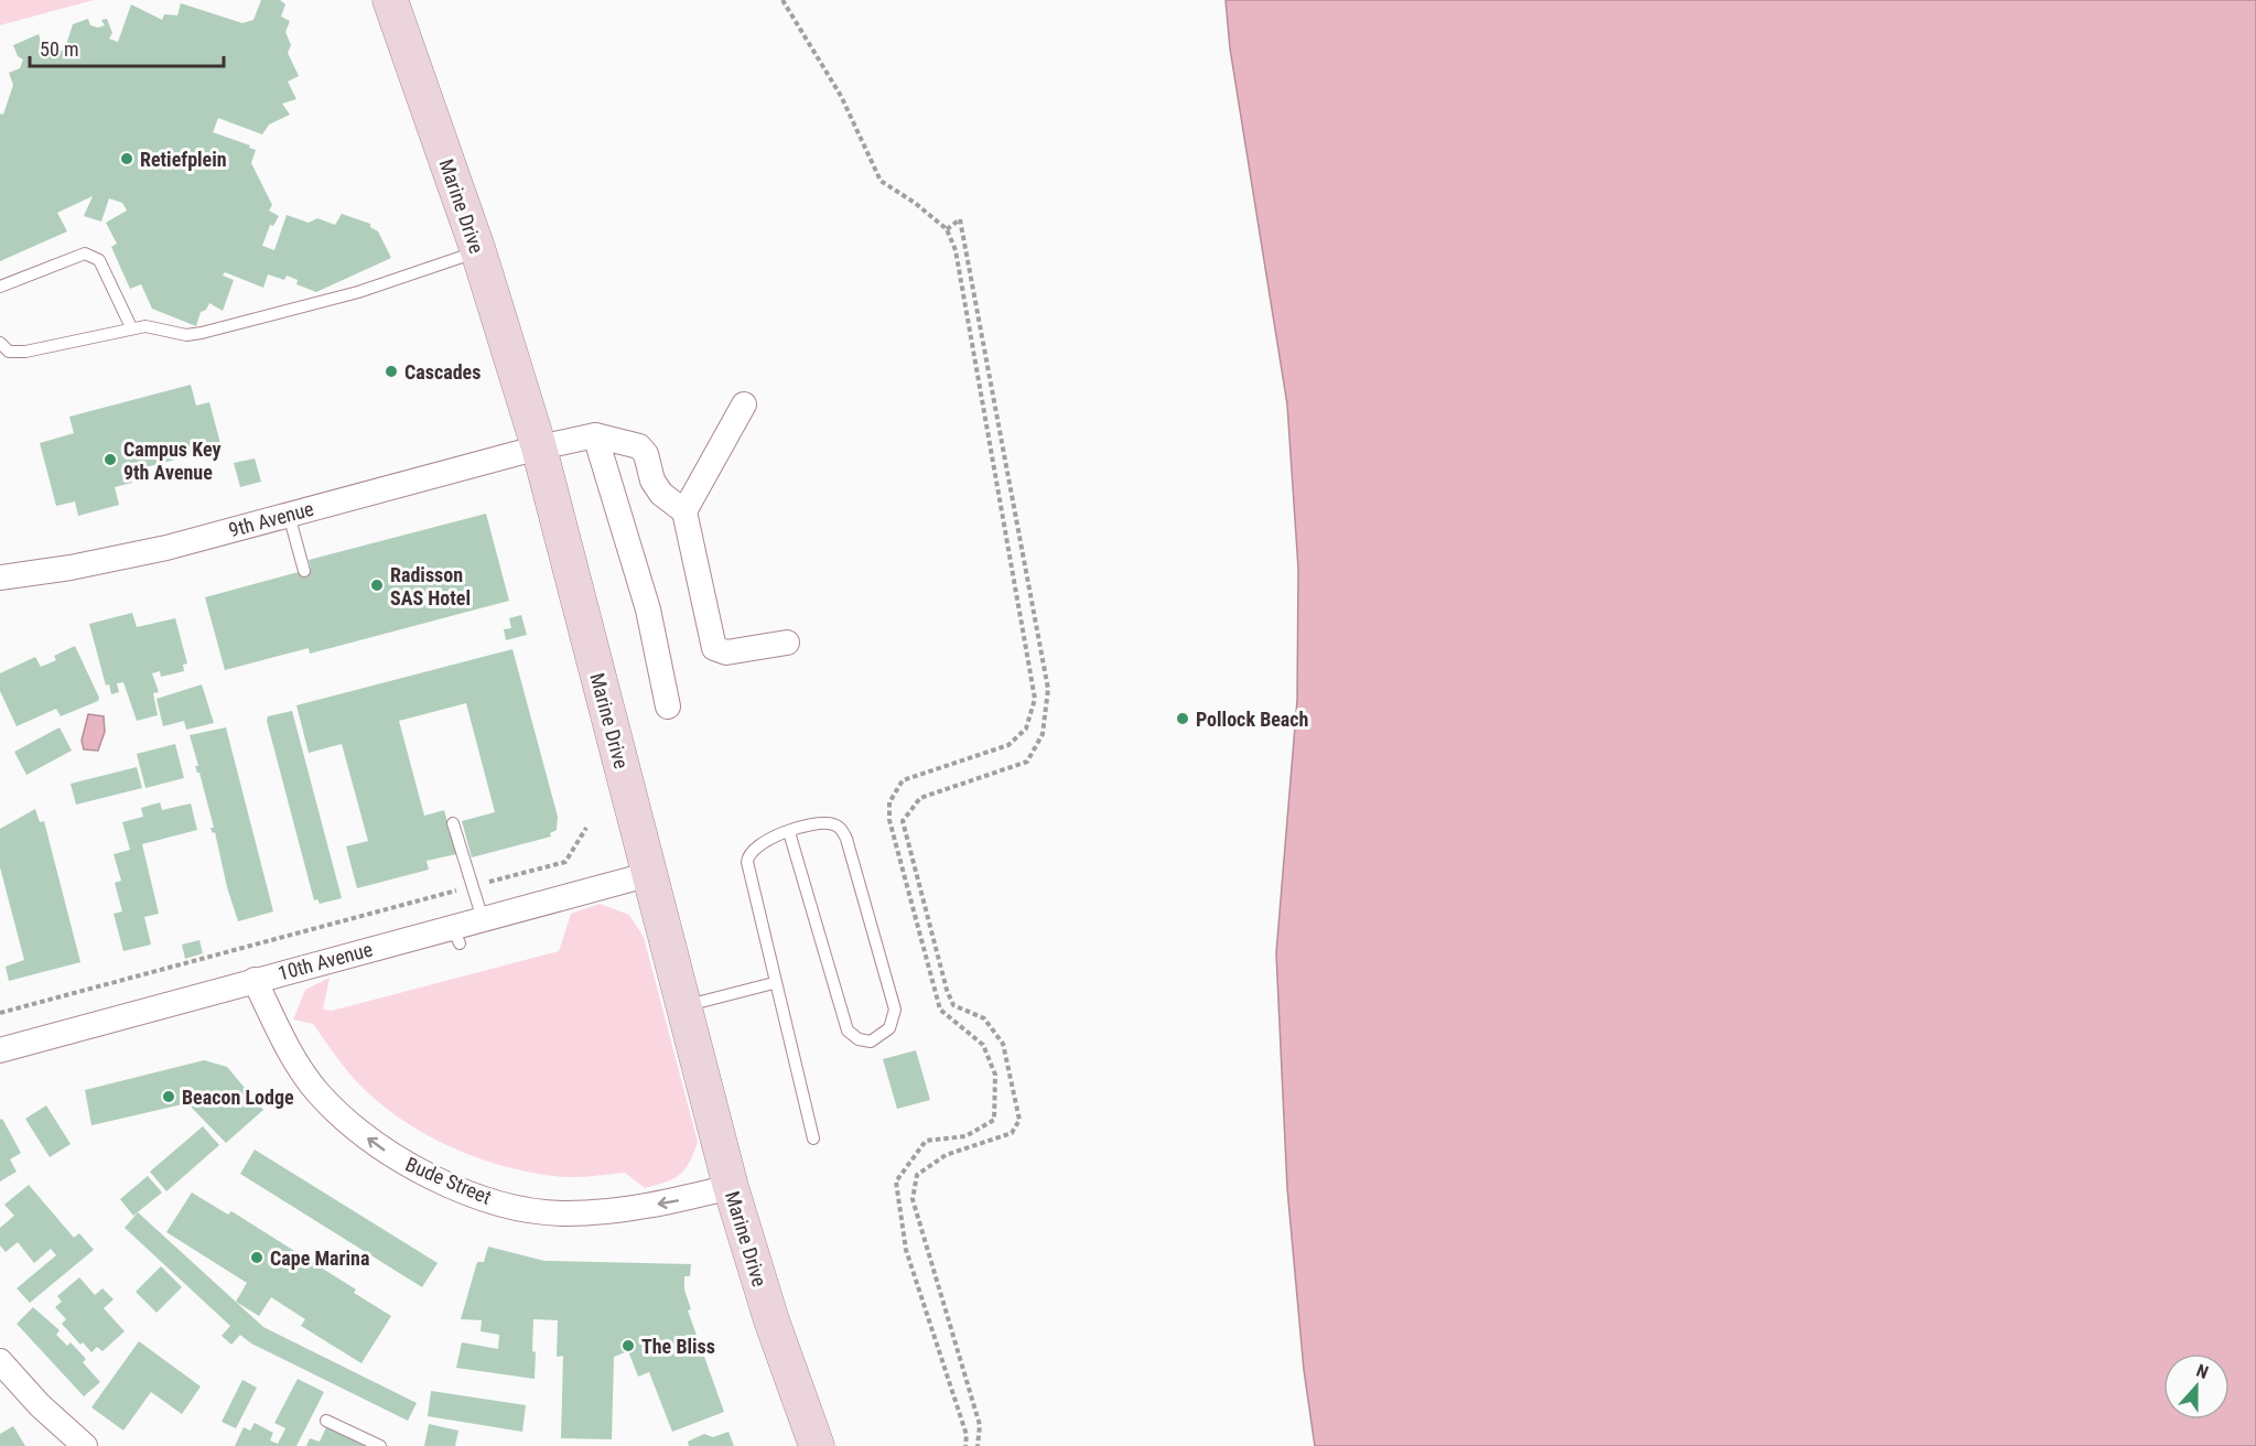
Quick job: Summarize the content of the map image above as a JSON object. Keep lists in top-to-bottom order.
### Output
{
  "streets": {
    "main road": ["Marine Drive"],
    "street": ["9th Avenue", "10th Avenue", "Bude Street"]
  },
  "crossings": [
    ["Marine Drive", "9th Avenue"],
    ["Marine Drive", "10th Avenue"],
    ["Marine Drive", "Bude Street"],
    ["10th Avenue", "Bude Street"]
  ],
  "one_way": ["Bude Street"],
  "places": [
    "Retiefplein",
    "Cascades",
    "Campus Key 9th Avenue",
    "Radisson SAS Hotel",
    "Pollock Beach",
    "Beacon Lodge",
    "Cape Marina",
    "The Bliss"
  ],
  "scale_bar": "50 m",
  "north": "top"
}
